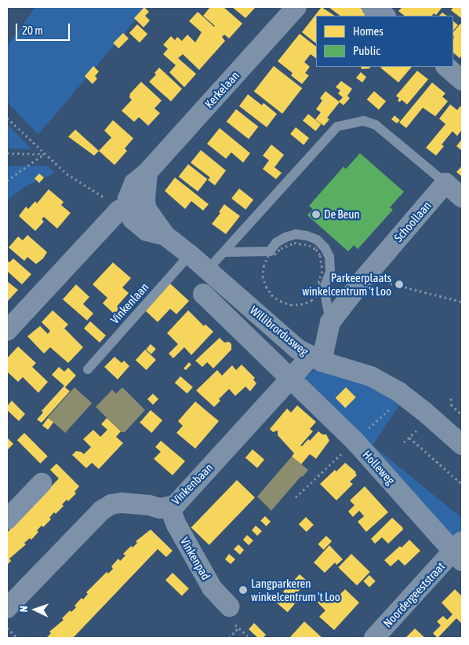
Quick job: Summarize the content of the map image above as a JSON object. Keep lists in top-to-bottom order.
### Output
{
  "streets": {
    "street": [
      "Kerkelaan",
      "Schoollaan",
      "Willibrordusweg",
      "Holleweg",
      "Vinkenbaan",
      "Vinkenpad",
      "Noordergeeststraat"
    ],
    "lane": ["Vinkenlaan"]
  },
  "crossings": [
    ["Kerkelaan", "Willibrordusweg"],
    ["Schoollaan", "Willibrordusweg"],
    ["Vinkenlaan", "Willibrordusweg"],
    ["Holleweg", "Vinkenbaan"],
    ["Holleweg", "Noordergeeststraat"],
    ["Vinkenbaan", "Vinkenpad"]
  ],
  "places": ["De Beun", "Parkeerplaats winkelcentrum 't Loo", "Langparkeren winkelcentrum 't Loo"],
  "legend": ["Homes", "Public"],
  "scale_bar": "20 m",
  "north": "left"
}
